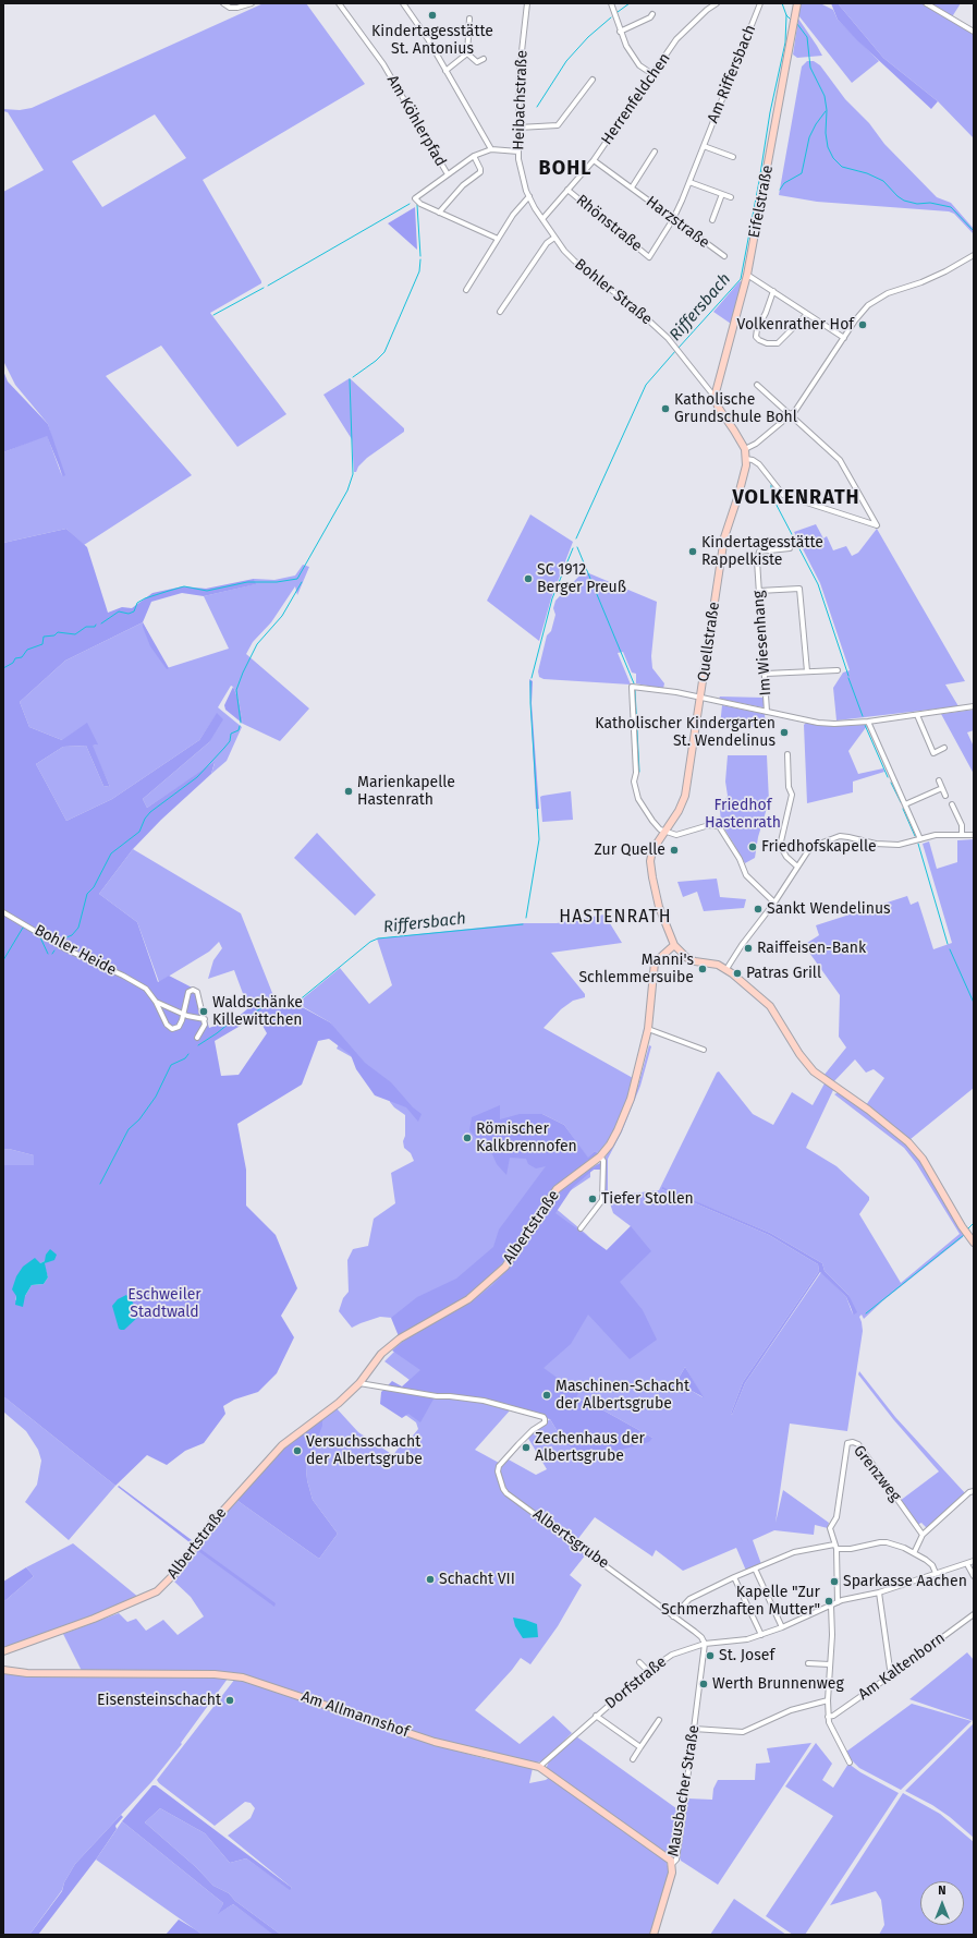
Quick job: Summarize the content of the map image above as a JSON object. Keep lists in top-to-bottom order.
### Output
{
  "streets": {
    "main road": [
      "Eifelstraße",
      "Bohler Straße",
      "Quellstraße",
      "Albertstraße",
      "Am Allmannshof",
      "Mausbacher Straße"
    ],
    "street": [
      "Am Riffersbach",
      "Herrenfeldchen",
      "Heibachstraße",
      "Am Köhlerpfad",
      "Harzstraße",
      "Rhönstraße",
      "Im Wiesenhang",
      "Bohler Heide",
      "Grenzweg",
      "Albertsgrube",
      "Am Kaltenborn",
      "Dorfstraße"
    ]
  },
  "crossings": [
    ["Am Riffersbach", "Harzstraße"],
    ["Am Riffersbach", "Rhönstraße"],
    ["Herrenfeldchen", "Harzstraße"],
    ["Herrenfeldchen", "Rhönstraße"],
    ["Herrenfeldchen", "Bohler Straße"],
    ["Heibachstraße", "Bohler Straße"],
    ["Eifelstraße", "Bohler Straße"],
    ["Bohler Straße", "Quellstraße"],
    ["Quellstraße", "Albertstraße"],
    ["Albertstraße", "Albertsgrube"],
    ["Grenzweg", "Dorfstraße"],
    ["Albertsgrube", "Dorfstraße"],
    ["Albertsgrube", "Mausbacher Straße"],
    ["Dorfstraße", "Am Allmannshof"],
    ["Dorfstraße", "Mausbacher Straße"],
    ["Am Allmannshof", "Mausbacher Straße"]
  ],
  "districts": ["BOHL", "VOLKENRATH", "HASTENRATH"],
  "water": ["Riffersbach"],
  "parks": ["Friedhof Hastenrath", "Eschweiler Stadtwald"],
  "places": [
    "Kindertagesstätte St. Antonius",
    "Volkenrather Hof",
    "Katholische Grundschule Bohl",
    "Kindertagesstätte Rappelkiste",
    "SC 1912 Berger Preuß",
    "Katholischer Kindergarten St. Wendelinus",
    "Marienkapelle Hastenrath",
    "Friedhofskapelle",
    "Zur Quelle",
    "Sankt Wendelinus",
    "Raiffeisen-Bank",
    "Manni's Schlemmersuibe",
    "Patras Grill",
    "Waldschänke Killewittchen",
    "Römischer Kalkbrennofen",
    "Tiefer Stollen",
    "Maschinen-Schacht der Albertsgrube",
    "Zechenhaus der Albertsgrube",
    "Versuchsschacht der Albertsgrube",
    "Schacht VII",
    "Sparkasse Aachen",
    "Kapelle \"Zur Schmerzhaften Mutter\"",
    "St. Josef",
    "Werth Brunnenweg",
    "Eisensteinschacht"
  ],
  "north": "top"
}
